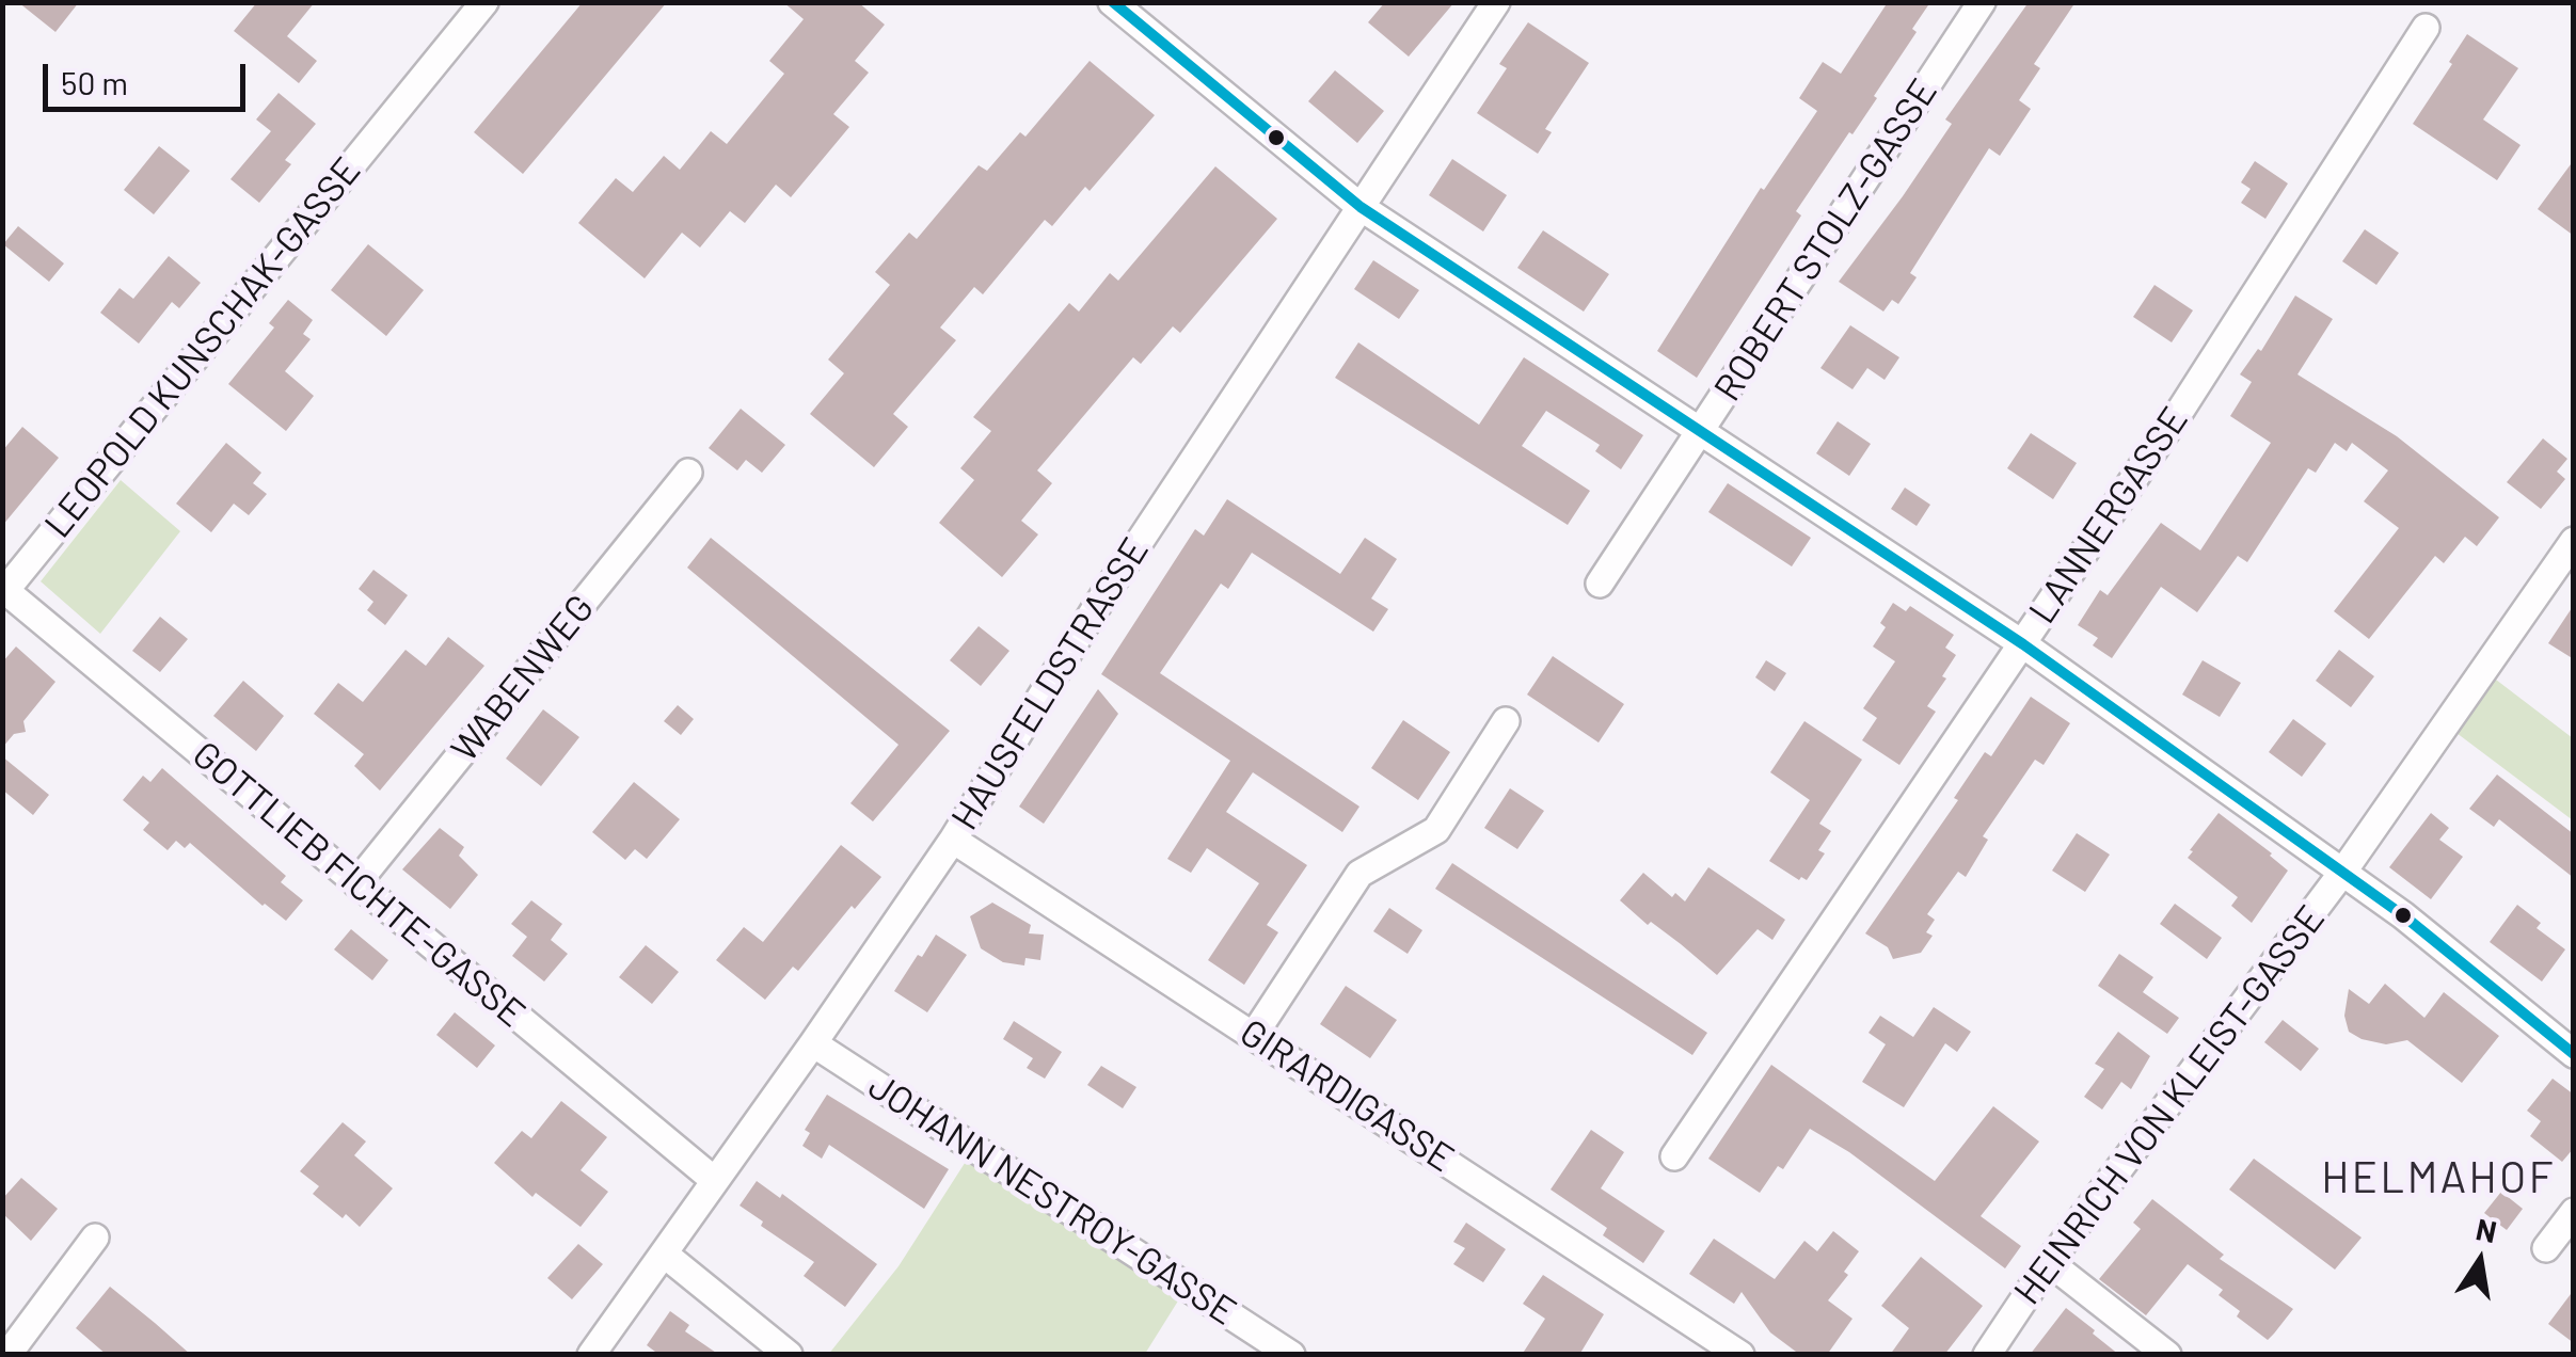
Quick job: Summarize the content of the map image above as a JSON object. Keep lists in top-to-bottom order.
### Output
{
  "streets": {
    "street": [
      "ROBERT STOLZ-GASSE",
      "LEOPOLD KUNSCHAK-GASSE",
      "LANNERGASSE",
      "WABENWEG",
      "HAUSFELDSTRASSE",
      "GOTTLIEB FICHTE-GASSE",
      "GIRARDIGASSE",
      "HEINRICH VON KLEIST-GASSE",
      "JOHANN NESTROY-GASSE"
    ]
  },
  "crossings": [
    ["LEOPOLD KUNSCHAK-GASSE", "GOTTLIEB FICHTE-GASSE"],
    ["WABENWEG", "GOTTLIEB FICHTE-GASSE"],
    ["HAUSFELDSTRASSE", "GOTTLIEB FICHTE-GASSE"],
    ["HAUSFELDSTRASSE", "GIRARDIGASSE"],
    ["HAUSFELDSTRASSE", "JOHANN NESTROY-GASSE"]
  ],
  "districts": ["HELMAHOF"],
  "scale_bar": "50 m",
  "north": "top"
}
